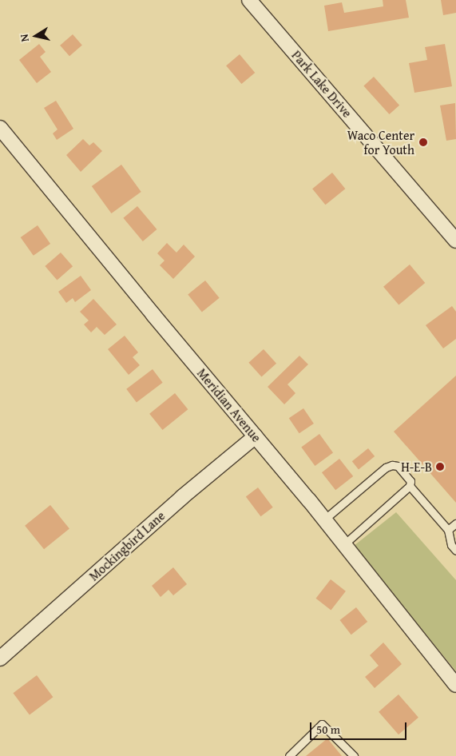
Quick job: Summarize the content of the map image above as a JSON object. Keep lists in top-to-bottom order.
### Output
{
  "streets": {
    "street": ["Park Lake Drive", "Meridian Avenue", "Mockingbird Lane"]
  },
  "crossings": [
    ["Meridian Avenue", "Mockingbird Lane"]
  ],
  "places": ["Waco Center for Youth", "H-E-B"],
  "scale_bar": "50 m",
  "north": "left"
}
